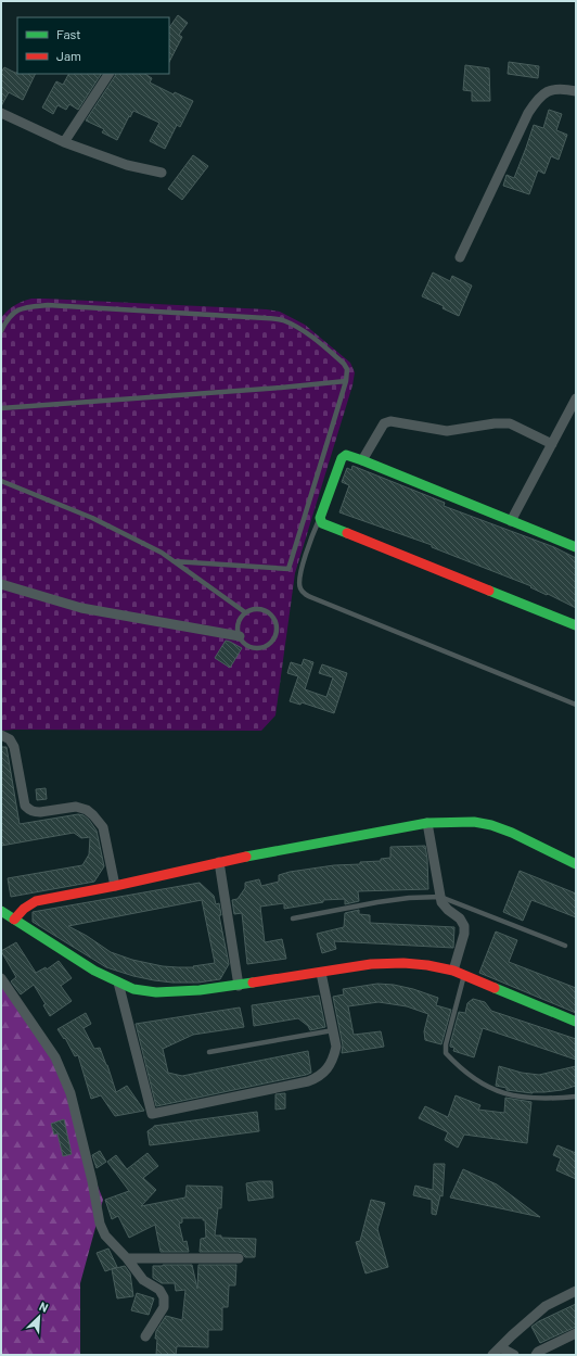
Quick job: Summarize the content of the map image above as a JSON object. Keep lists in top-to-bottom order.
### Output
{
  "legend": ["Fast", "Jam"],
  "north": "top right"
}
